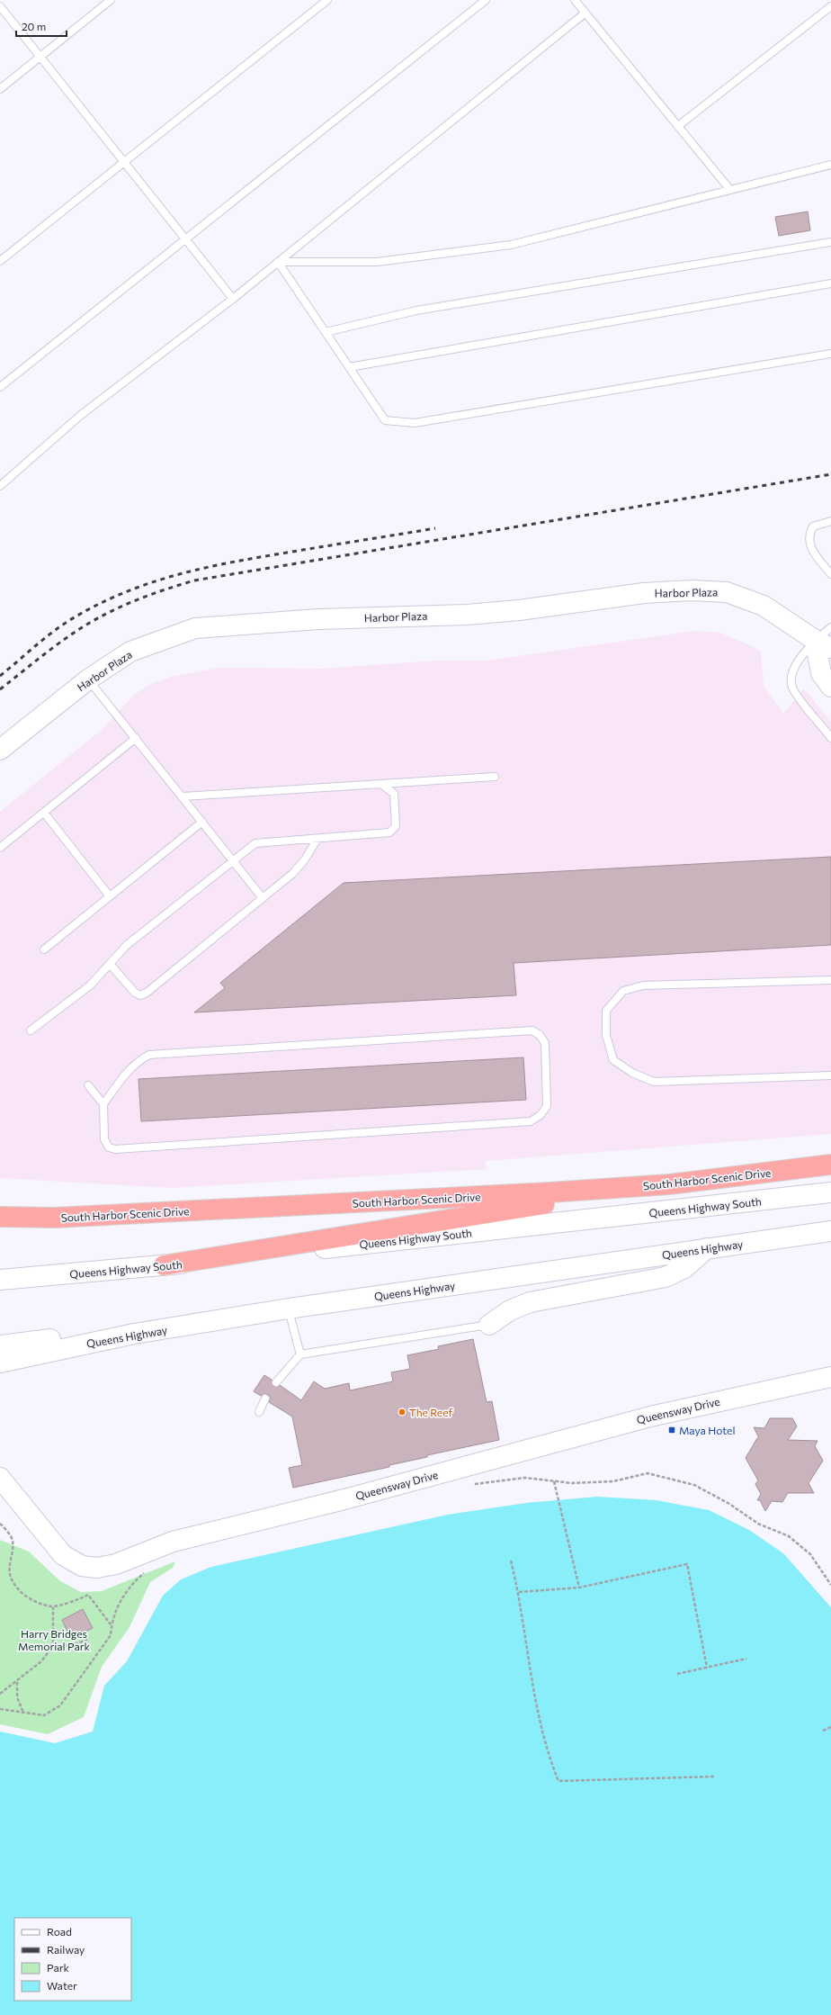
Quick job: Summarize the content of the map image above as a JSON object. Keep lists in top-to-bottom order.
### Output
{
  "streets": {
    "highway": ["South Harbor Scenic Drive"],
    "main road": [
      "Harbor Plaza",
      "Queens Highway South",
      "Queens Highway",
      "Queensway Drive"
    ]
  },
  "parks": ["Harry Bridges Memorial Park"],
  "places": {
    "other": ["The Reef"],
    "transit": ["Maya Hotel"]
  },
  "legend": [
    "Road",
    "Railway",
    "Park",
    "Water"
  ],
  "scale_bar": "20 m"
}
